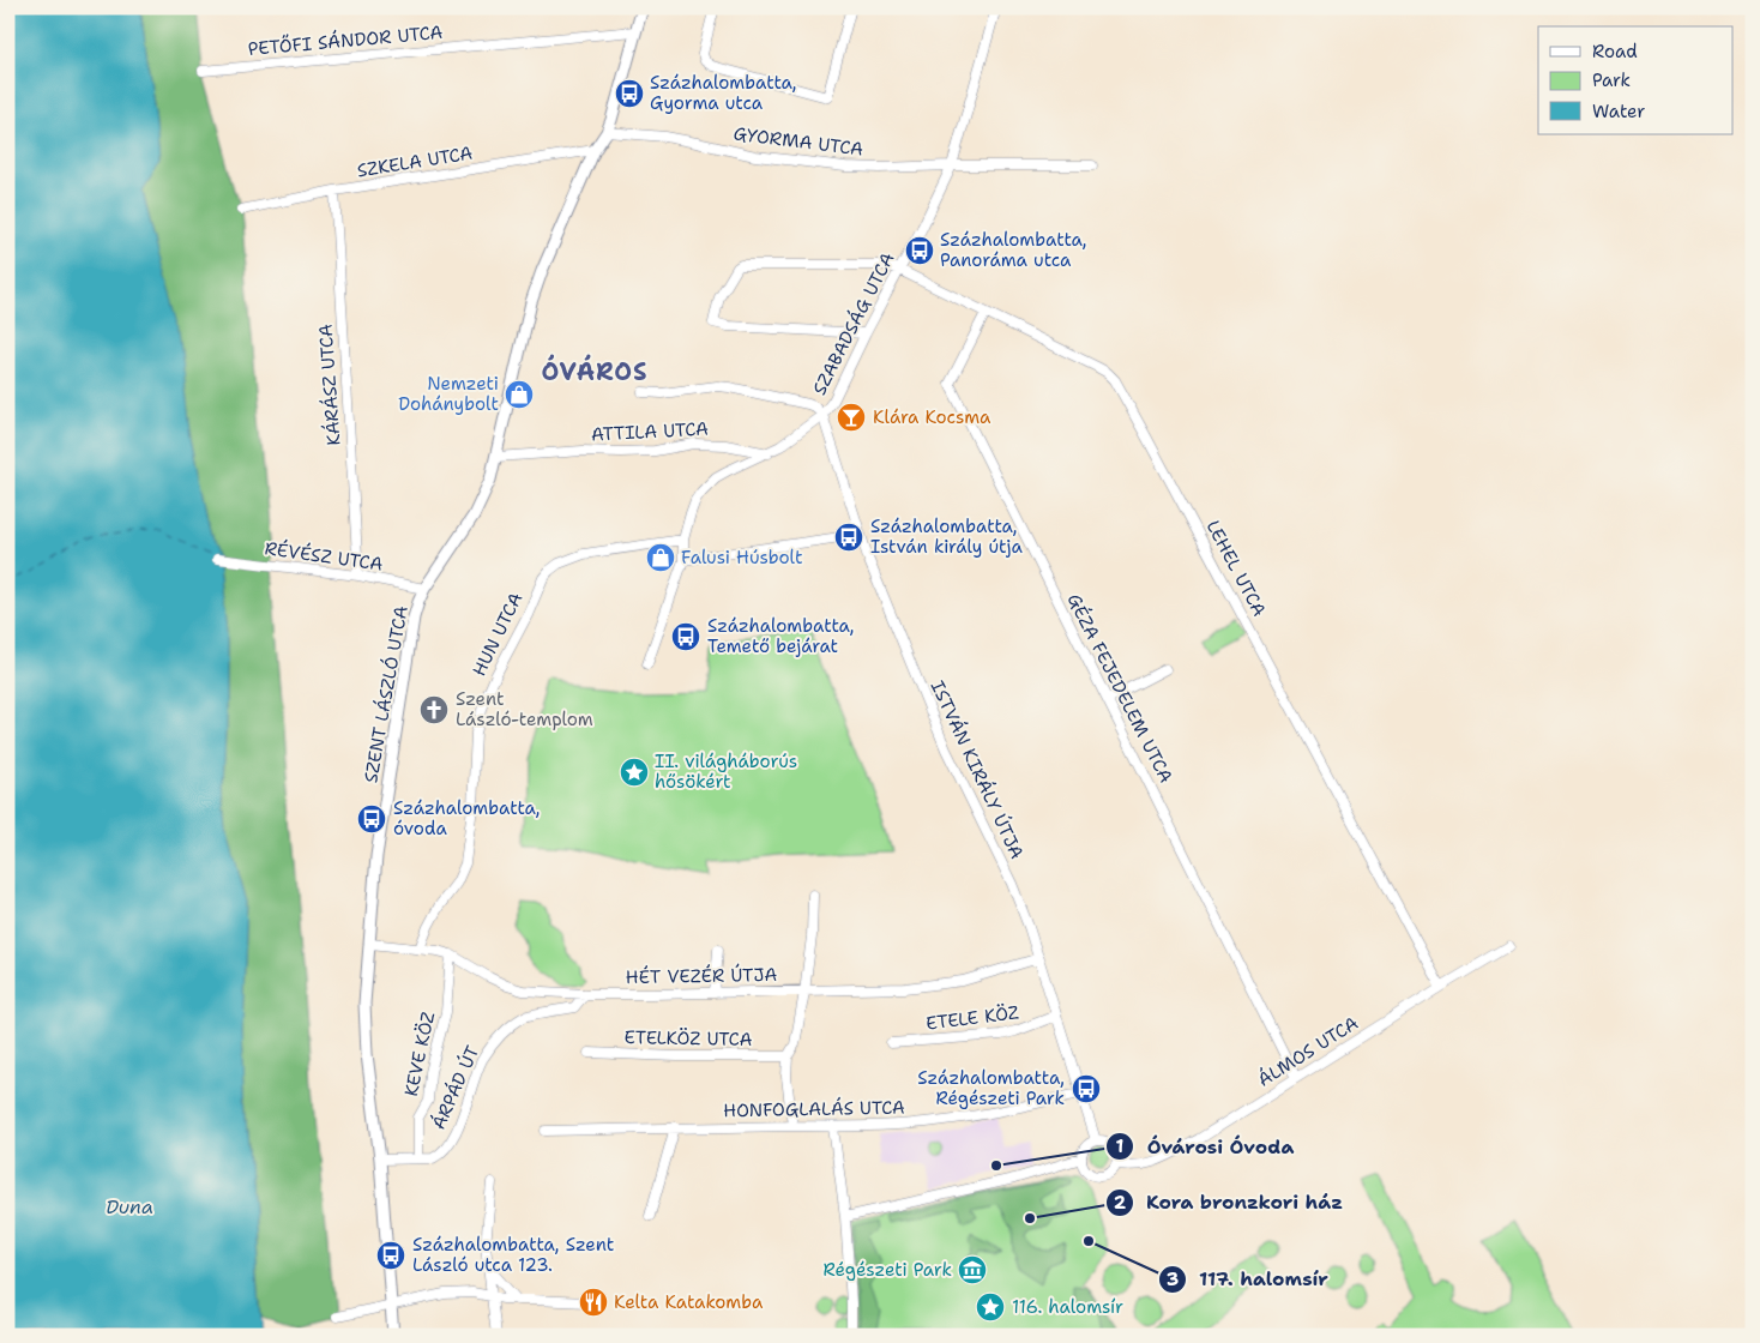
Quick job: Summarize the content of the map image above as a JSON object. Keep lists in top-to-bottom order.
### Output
{
  "streets": {
    "street": [
      "PETŐFI SÁNDOR UTCA",
      "GYORMA UTCA",
      "SZKELA UTCA",
      "SZABADSÁG UTCA",
      "KÁRÁSZ UTCA",
      "ATTILA UTCA",
      "RÉVÉSZ UTCA",
      "LEHEL UTCA",
      "HUN UTCA",
      "GÉZA FEJEDELEM UTCA",
      "SZENT LÁSZLÓ UTCA",
      "ISTVÁN KIRÁLY ÚTJA",
      "HÉT VEZÉR ÚTJA",
      "ETELE KÖZ",
      "ETELKÖZ UTCA",
      "ÁLMOS UTCA",
      "KEVE KÖZ",
      "ÁRPÁD ÚT",
      "HONFOGLALÁS UTCA"
    ]
  },
  "crossings": [
    ["PETŐFI SÁNDOR UTCA", "SZENT LÁSZLÓ UTCA"],
    ["GYORMA UTCA", "SZABADSÁG UTCA"],
    ["GYORMA UTCA", "SZENT LÁSZLÓ UTCA"],
    ["SZKELA UTCA", "KÁRÁSZ UTCA"],
    ["SZKELA UTCA", "SZENT LÁSZLÓ UTCA"],
    ["SZABADSÁG UTCA", "ATTILA UTCA"],
    ["SZABADSÁG UTCA", "LEHEL UTCA"],
    ["SZABADSÁG UTCA", "HUN UTCA"],
    ["SZABADSÁG UTCA", "ISTVÁN KIRÁLY ÚTJA"],
    ["KÁRÁSZ UTCA", "RÉVÉSZ UTCA"],
    ["ATTILA UTCA", "SZENT LÁSZLÓ UTCA"],
    ["RÉVÉSZ UTCA", "SZENT LÁSZLÓ UTCA"],
    ["LEHEL UTCA", "GÉZA FEJEDELEM UTCA"],
    ["LEHEL UTCA", "ÁLMOS UTCA"],
    ["HUN UTCA", "HÉT VEZÉR ÚTJA"],
    ["GÉZA FEJEDELEM UTCA", "ÁLMOS UTCA"],
    ["SZENT LÁSZLÓ UTCA", "HÉT VEZÉR ÚTJA"],
    ["SZENT LÁSZLÓ UTCA", "ÁRPÁD ÚT"],
    ["ISTVÁN KIRÁLY ÚTJA", "HÉT VEZÉR ÚTJA"],
    ["ISTVÁN KIRÁLY ÚTJA", "ETELE KÖZ"],
    ["ISTVÁN KIRÁLY ÚTJA", "ÁLMOS UTCA"],
    ["ISTVÁN KIRÁLY ÚTJA", "HONFOGLALÁS UTCA"],
    ["HÉT VEZÉR ÚTJA", "KEVE KÖZ"],
    ["HÉT VEZÉR ÚTJA", "ÁRPÁD ÚT"],
    ["KEVE KÖZ", "ÁRPÁD ÚT"]
  ],
  "districts": ["ÓVÁROS"],
  "water": ["Duna"],
  "places": {
    "bus stop": [
      "Százhalombatta, Gyorma utca",
      "Százhalombatta, Panoráma utca",
      "Százhalombatta, István király útja",
      "Százhalombatta, Temető bejárat",
      "Százhalombatta, óvoda",
      "Százhalombatta, Régészeti Park",
      "Százhalombatta, Szent László utca 123."
    ],
    "shop": ["Nemzeti Dohánybolt", "Falusi Húsbolt"],
    "bar": ["Klára Kocsma"],
    "church": ["Szent László-templom"],
    "place": ["II. világháborús hősökért", "116. halomsír"],
    "other": ["Óvárosi Óvoda", "Kora bronzkori ház", "117. halomsír"],
    "museum": ["Régészeti Park"],
    "restaurant": ["Kelta Katakomba"]
  },
  "legend": ["Road", "Park", "Water"]
}
